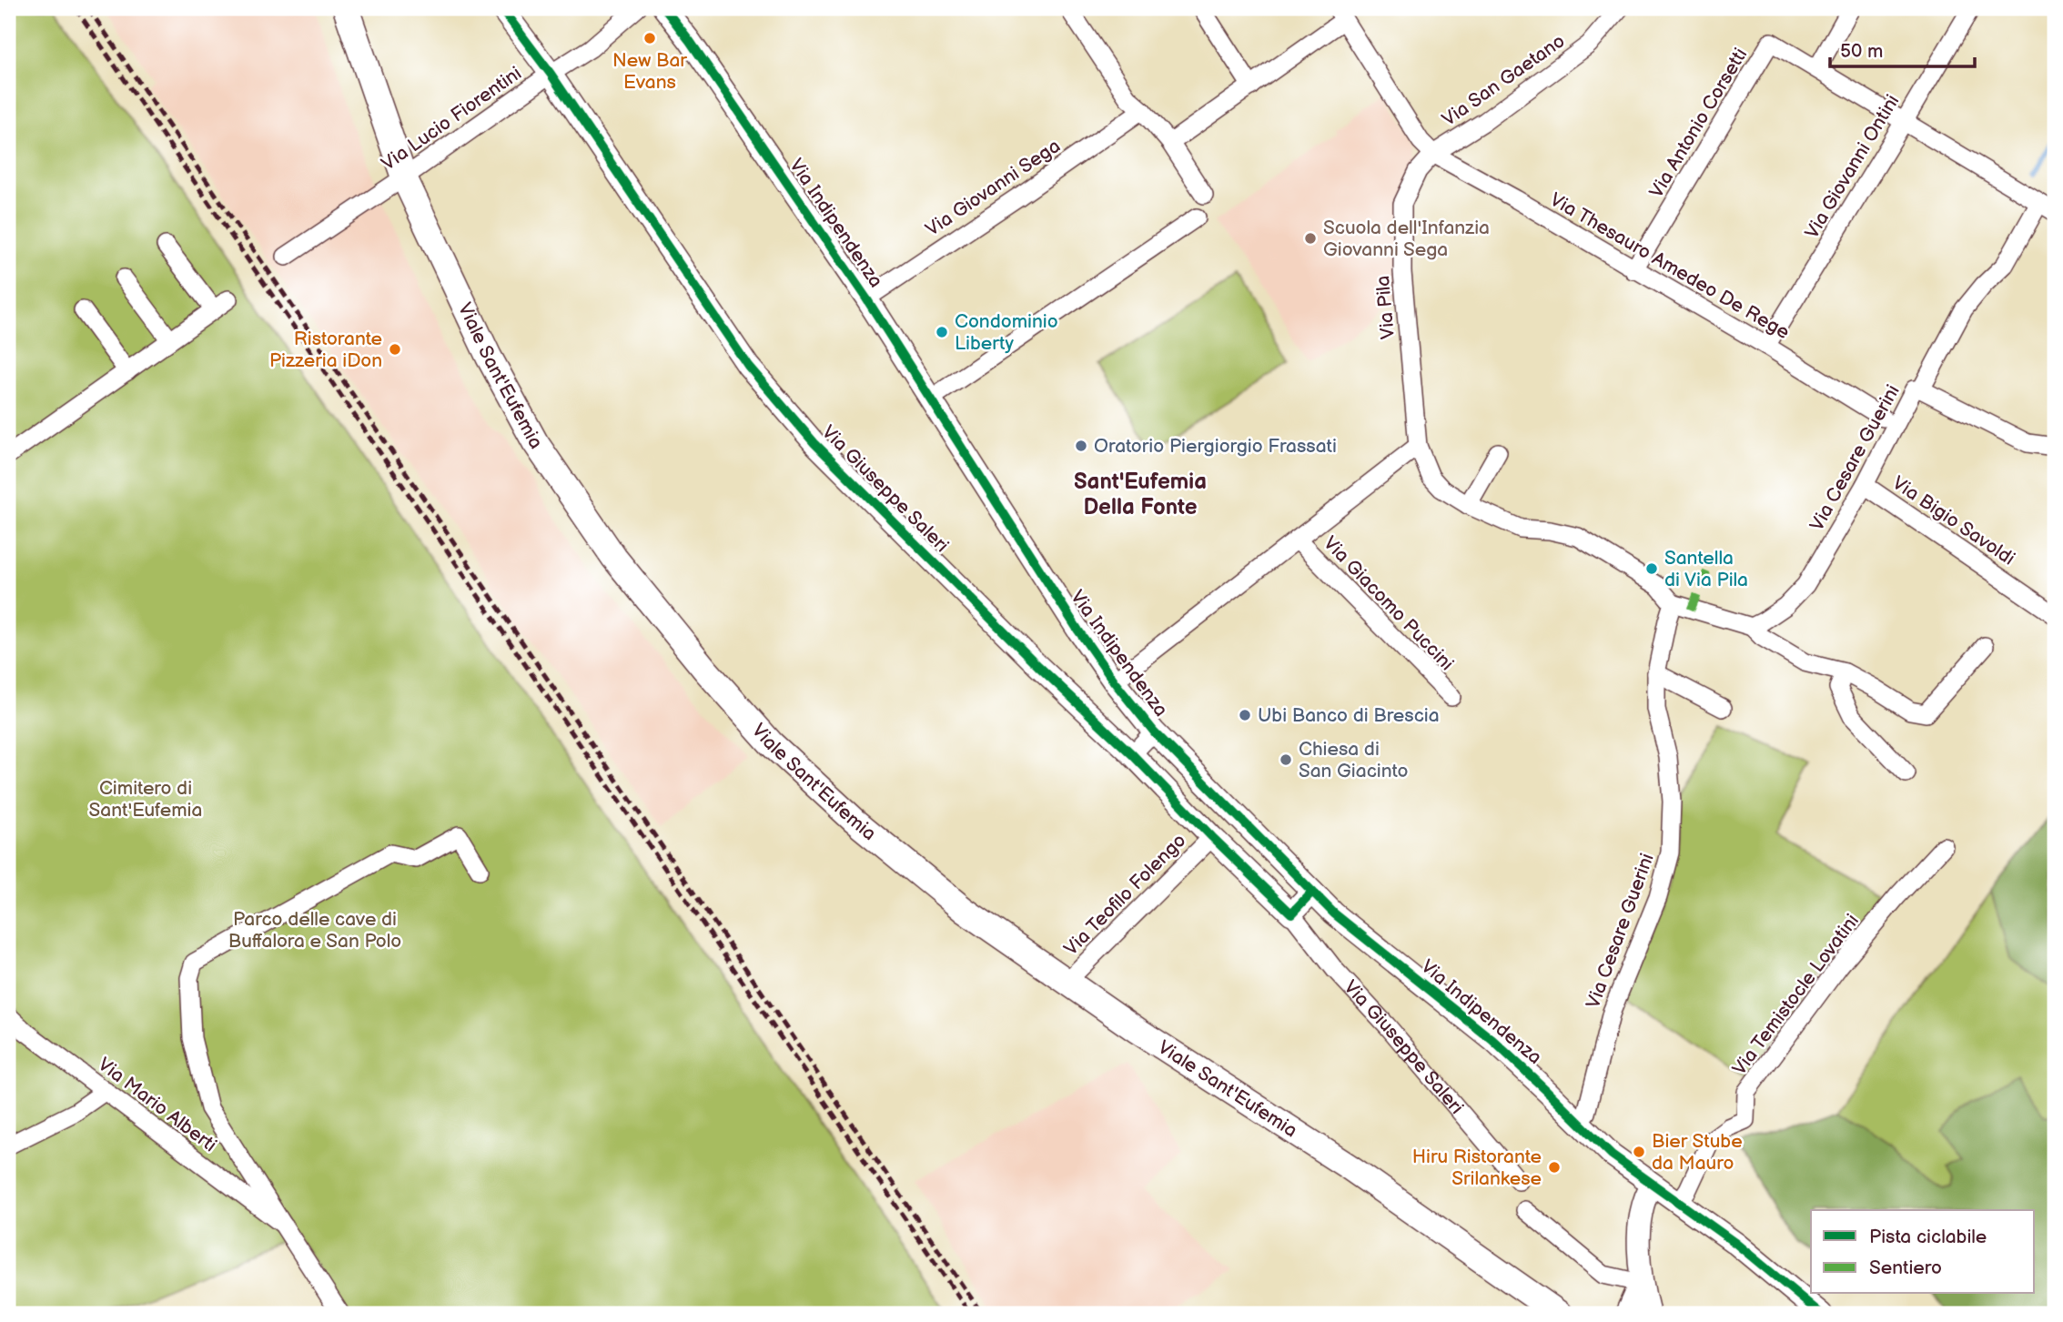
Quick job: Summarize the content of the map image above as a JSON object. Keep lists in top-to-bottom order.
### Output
{
  "streets": {
    "main road": ["Viale Sant'Eufemia"],
    "street": [
      "Via San Gaetano",
      "Via Lucio Fiorentini",
      "Via Antonio Corsetti",
      "Via Giovanni Ontini",
      "Via Giovanni Sega",
      "Via Indipendenza",
      "Via Thesauro Amedeo De Rege",
      "Via Pila",
      "Via Cesare Guerini",
      "Via Giuseppe Saleri",
      "Via Bigio Savoldi",
      "Via Giacomo Puccini",
      "Via Teofilo Folengo",
      "Via Temistocle Lovatini",
      "Via Mario Alberti"
    ]
  },
  "crossings": [
    ["Via San Gaetano", "Via Thesauro Amedeo De Rege"],
    ["Via San Gaetano", "Via Pila"],
    ["Via Lucio Fiorentini", "Viale Sant'Eufemia"],
    ["Via Lucio Fiorentini", "Via Giuseppe Saleri"],
    ["Via Antonio Corsetti", "Via Giovanni Ontini"],
    ["Via Antonio Corsetti", "Via Thesauro Amedeo De Rege"],
    ["Via Antonio Corsetti", "Via Cesare Guerini"],
    ["Via Giovanni Ontini", "Via Thesauro Amedeo De Rege"],
    ["Via Giovanni Sega", "Via Indipendenza"],
    ["Via Indipendenza", "Via Cesare Guerini"],
    ["Via Indipendenza", "Via Giacomo Puccini"],
    ["Via Indipendenza", "Via Temistocle Lovatini"],
    ["Via Thesauro Amedeo De Rege", "Via Pila"],
    ["Via Pila", "Via Cesare Guerini"],
    ["Via Pila", "Via Giacomo Puccini"],
    ["Viale Sant'Eufemia", "Via Teofilo Folengo"],
    ["Via Cesare Guerini", "Via Bigio Savoldi"],
    ["Via Giuseppe Saleri", "Via Teofilo Folengo"]
  ],
  "districts": ["Sant'Eufemia Della Fonte"],
  "parks": ["Cimitero di Sant'Eufemia", "Parco delle cave di Buffalora e San Polo"],
  "places": [
    "New Bar Evans",
    "Scuola dell'Infanzia Giovanni Sega",
    "Condominio Liberty",
    "Ristorante Pizzeria iDon",
    "Oratorio Piergiorgio Frassati",
    "Santella di Via Pila",
    "Ubi Banco di Brescia",
    "Chiesa di San Giacinto",
    "Bier Stube da Mauro",
    "Hiru Ristorante Srilankese"
  ],
  "legend": ["Pista ciclabile", "Sentiero"],
  "scale_bar": "50 m"
}
